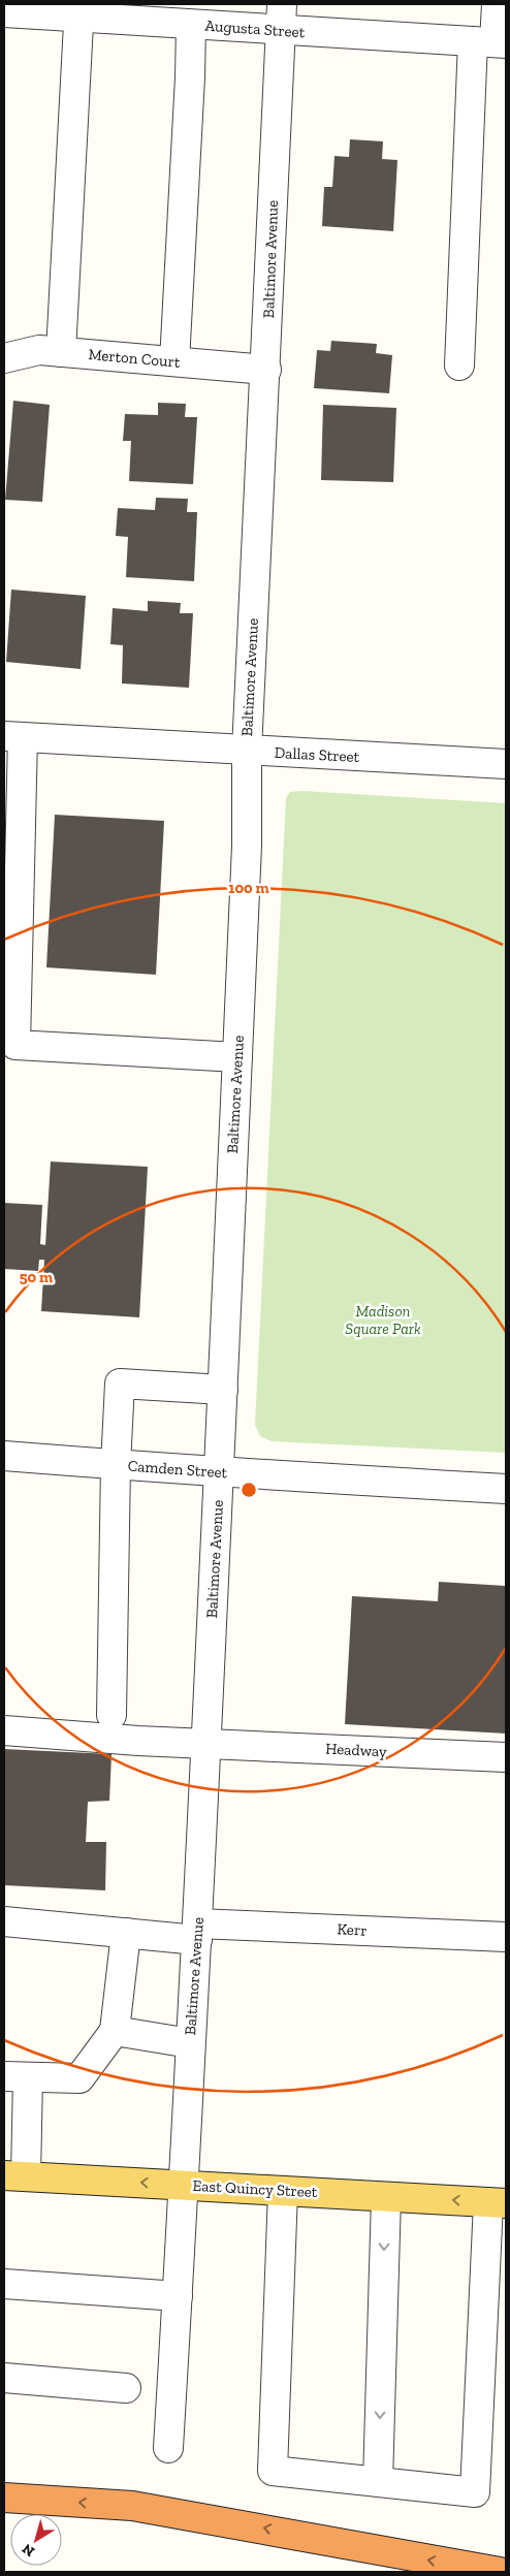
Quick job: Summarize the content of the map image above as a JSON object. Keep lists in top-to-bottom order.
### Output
{
  "streets": {
    "main road": ["East Quincy Street"],
    "street": [
      "Augusta Street",
      "Baltimore Avenue",
      "Merton Court",
      "Dallas Street",
      "Camden Street",
      "Headway",
      "Kerr"
    ]
  },
  "crossings": [
    ["Augusta Street", "Baltimore Avenue"],
    ["Baltimore Avenue", "Merton Court"],
    ["Baltimore Avenue", "Dallas Street"],
    ["Baltimore Avenue", "Camden Street"],
    ["Baltimore Avenue", "Headway"],
    ["Baltimore Avenue", "Kerr"],
    ["Baltimore Avenue", "East Quincy Street"]
  ],
  "one_way": ["East Quincy Street"],
  "parks": ["Madison Square Park"],
  "north": "bottom left",
  "rings": ["100 m", "50 m"]
}
